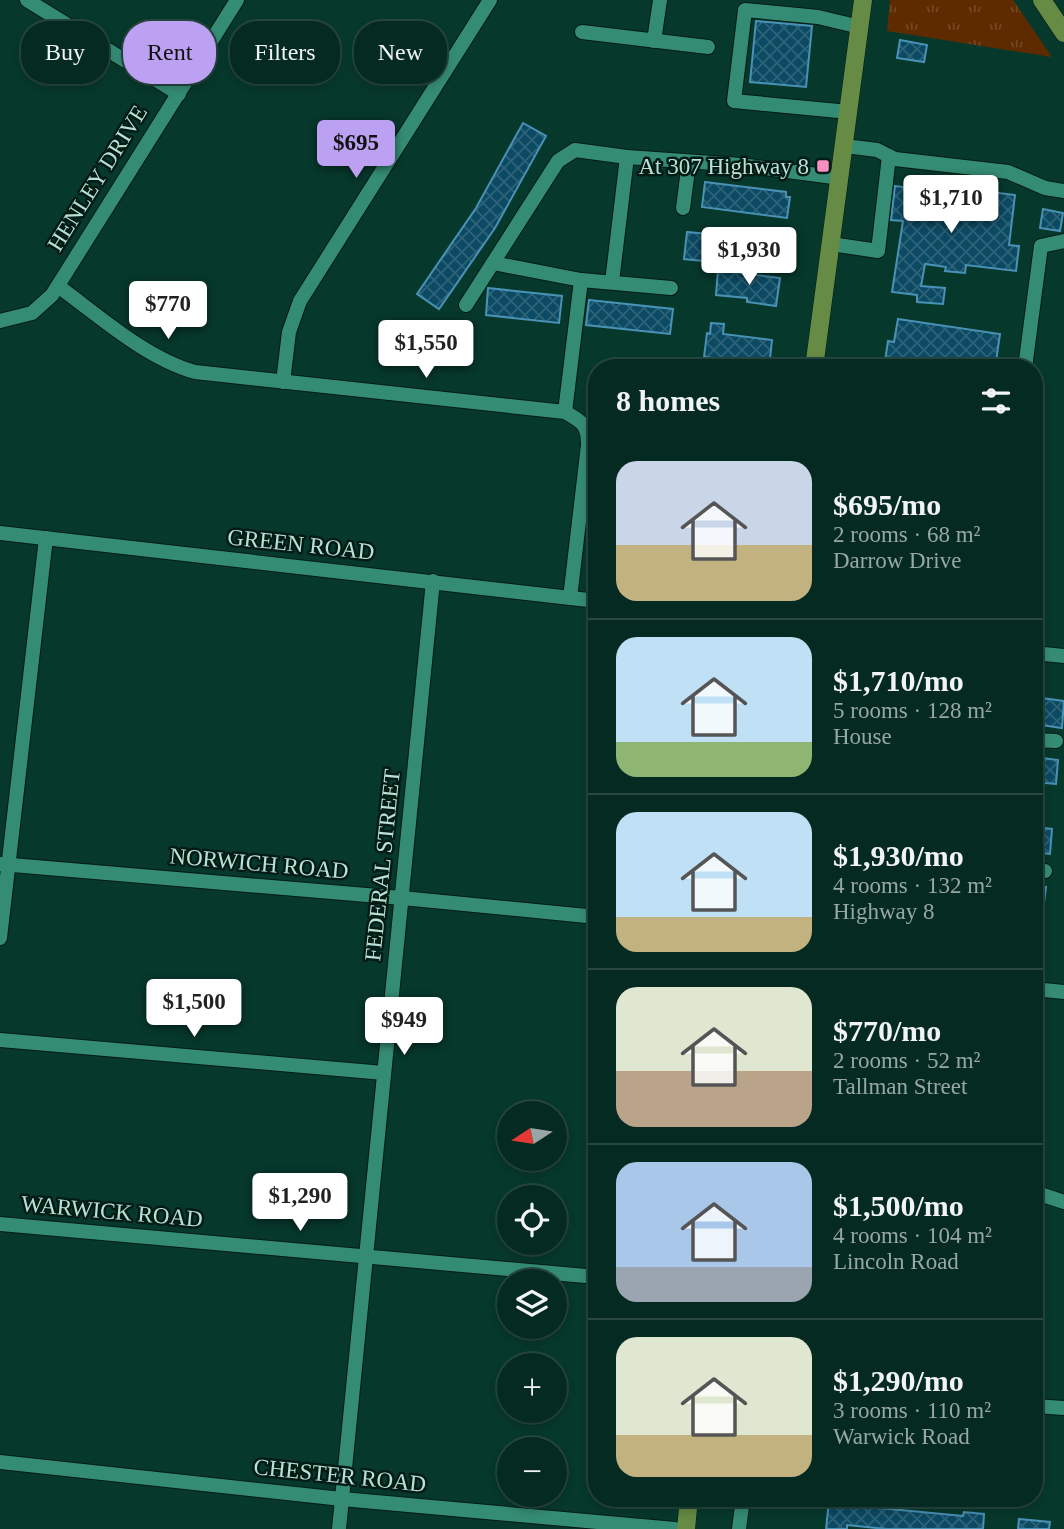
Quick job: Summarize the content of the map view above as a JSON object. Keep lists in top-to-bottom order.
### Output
{
  "streets": {
    "street": [
      "HENLEY DRIVE",
      "GREEN ROAD",
      "NORWICH ROAD",
      "FEDERAL STREET",
      "WARWICK ROAD",
      "CHESTER ROAD"
    ]
  },
  "crossings": [
    ["GREEN ROAD", "FEDERAL STREET"],
    ["NORWICH ROAD", "FEDERAL STREET"],
    ["FEDERAL STREET", "WARWICK ROAD"],
    ["FEDERAL STREET", "CHESTER ROAD"]
  ],
  "places": {
    "transit": ["At 307 Highway 8"]
  },
  "north": "left",
  "page": {
    "chip": [
      "Buy",
      "Rent",
      "Filters",
      "New"
    ],
    "price": [
      "$695",
      "$1,710",
      "$1,930",
      "$770",
      "$1,550",
      "$1,500",
      "$949",
      "$1,290"
    ],
    "heading": "8 homes",
    "list": [
      {
        "name": "$695/mo",
        "note": "2 rooms · 68 m² · Darrow Drive"
      },
      {
        "name": "$1,710/mo",
        "note": "5 rooms · 128 m² · House"
      },
      {
        "name": "$1,930/mo",
        "note": "4 rooms · 132 m² · Highway 8"
      },
      {
        "name": "$770/mo",
        "note": "2 rooms · 52 m² · Tallman Street"
      },
      {
        "name": "$1,500/mo",
        "note": "4 rooms · 104 m² · Lincoln Road"
      },
      {
        "name": "$1,290/mo",
        "note": "3 rooms · 110 m² · Warwick Road"
      }
    ],
    "map_buttons": ["+", "−"]
  }
}
